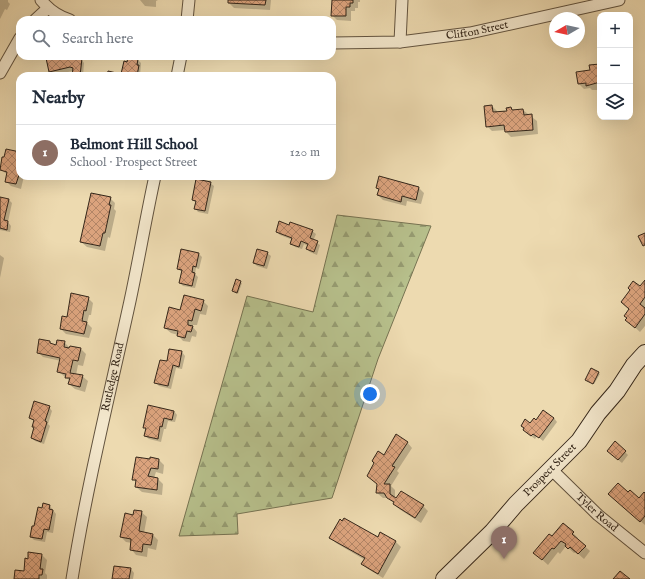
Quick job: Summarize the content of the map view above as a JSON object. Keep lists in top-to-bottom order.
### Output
{
  "streets": {
    "main road": ["Prospect Street"],
    "street": ["Clifton Street", "Rutledge Road", "Tyler Road"]
  },
  "crossings": [
    ["Prospect Street", "Tyler Road"]
  ],
  "north": "left",
  "page": {
    "map_buttons": ["+", "−"],
    "search": "Search here",
    "heading": "Nearby",
    "list": [
      {
        "mark": "1",
        "name": "Belmont Hill School",
        "note": "School · Prospect Street",
        "value": "120 m"
      }
    ],
    "pins": "1"
  }
}
